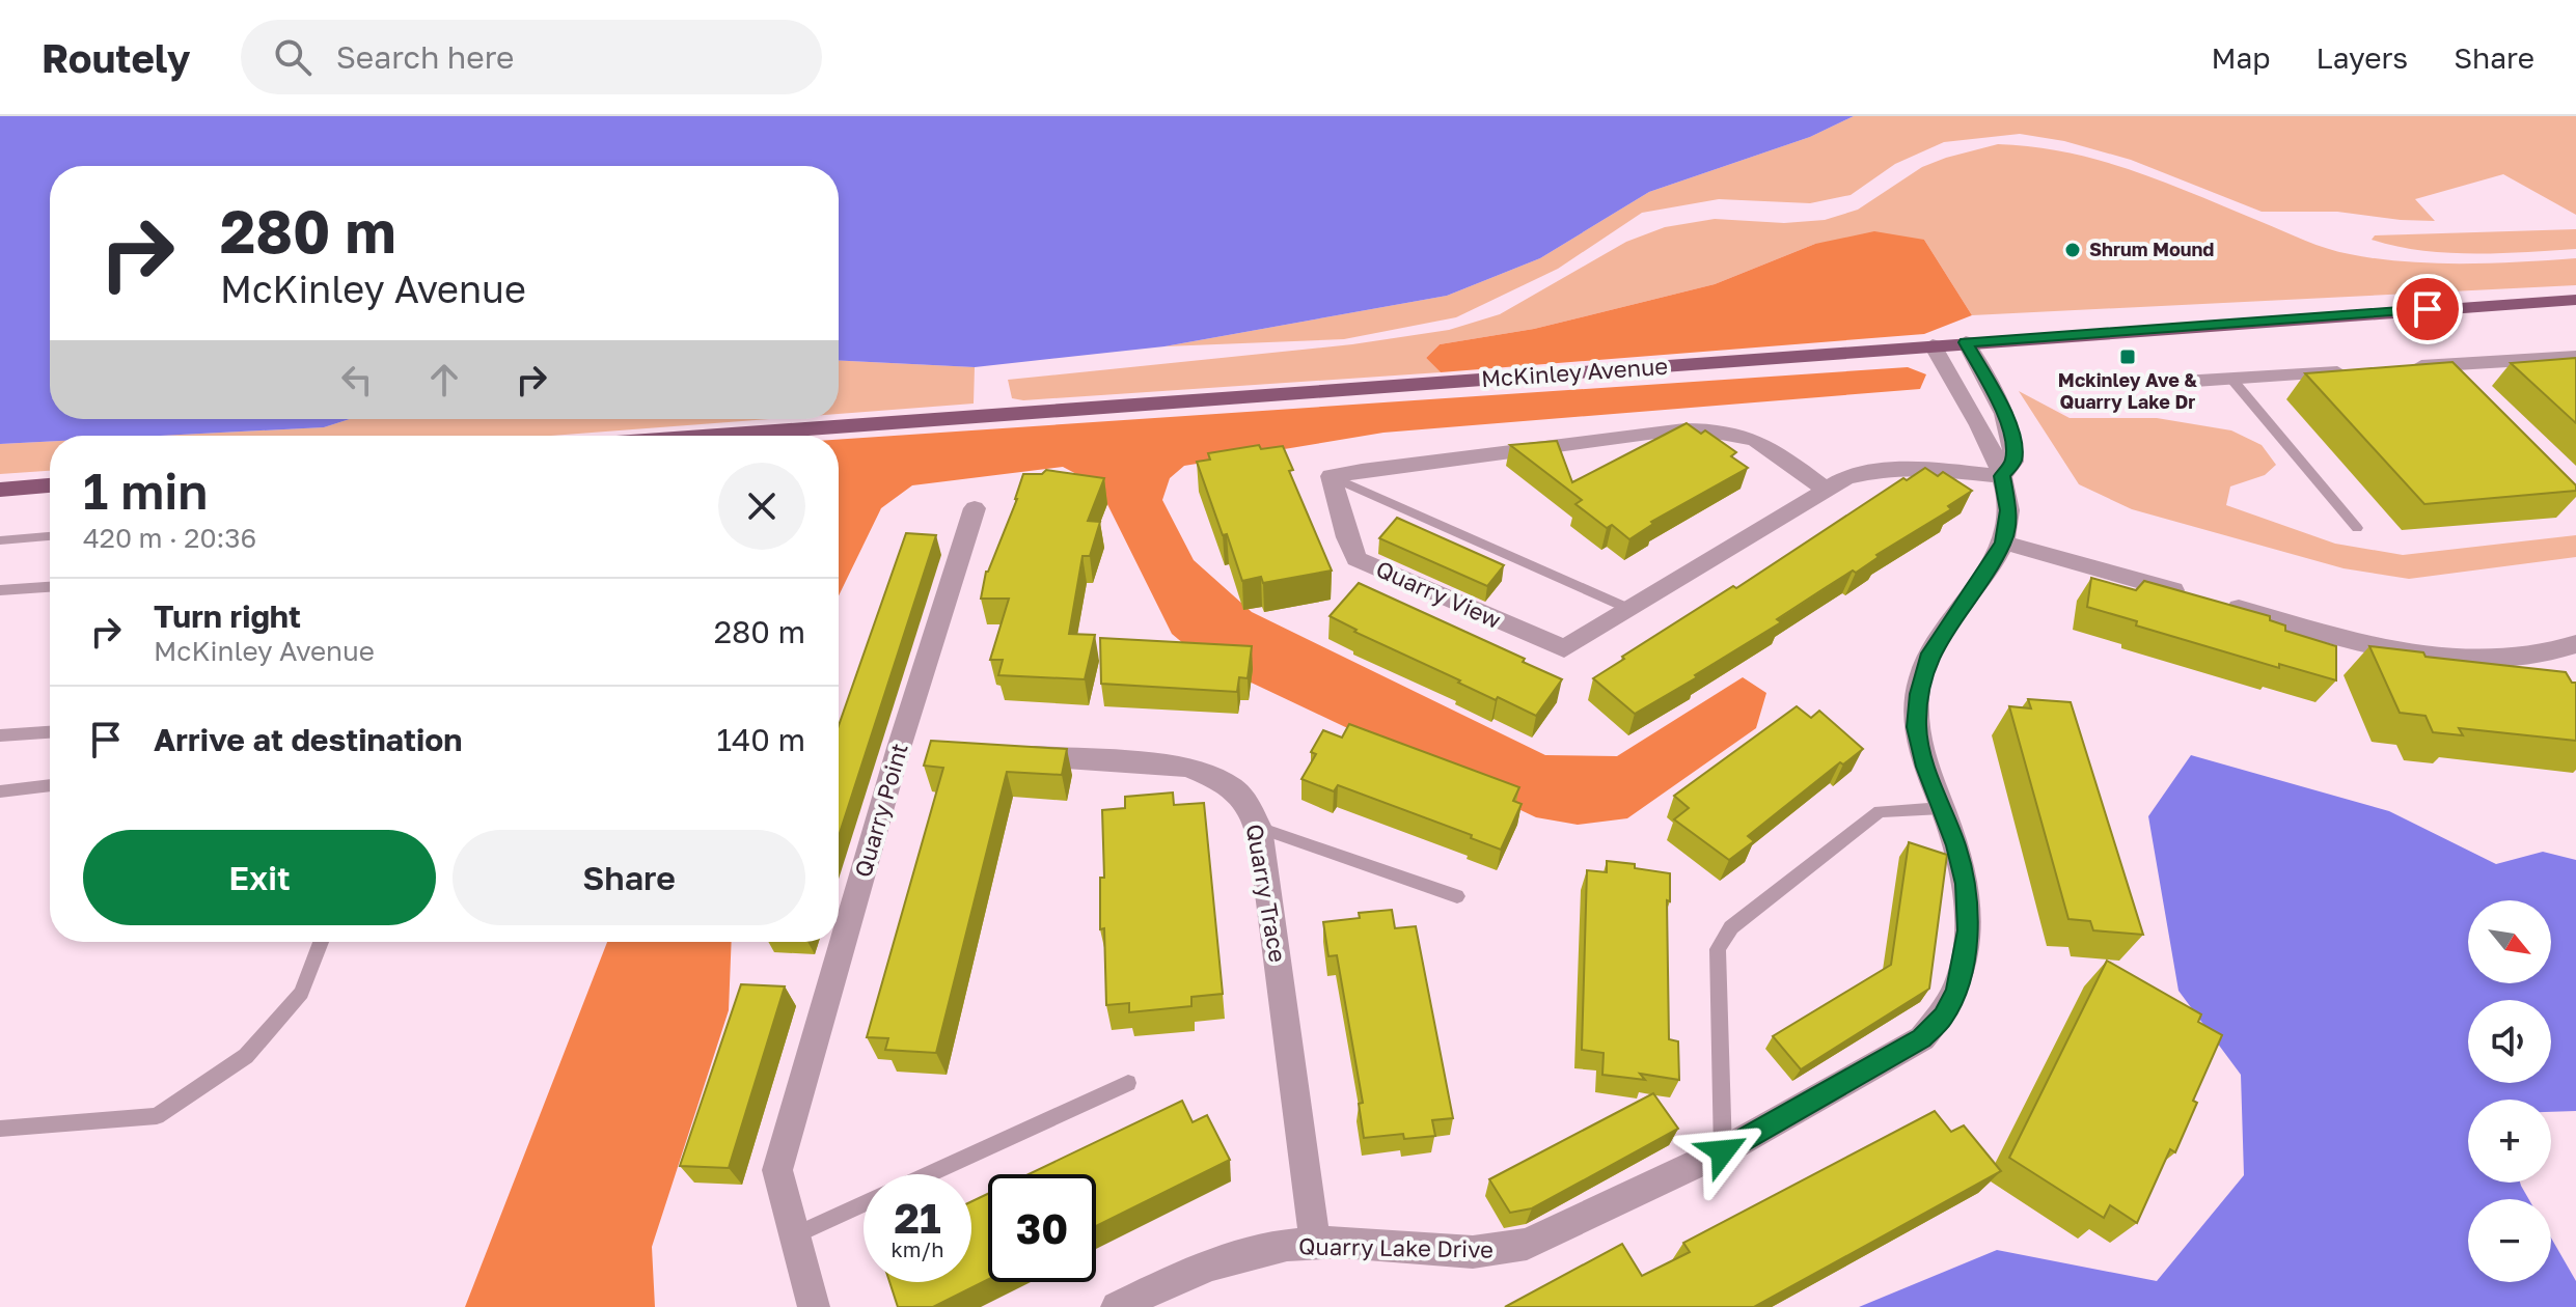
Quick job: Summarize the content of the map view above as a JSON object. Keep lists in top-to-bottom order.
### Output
{
  "streets": {
    "main road": ["McKinley Avenue"],
    "street": [
      "Quarry View",
      "Quarry Point",
      "Quarry Trace",
      "Quarry Lake Drive"
    ]
  },
  "crossings": [
    ["McKinley Avenue", "Quarry Lake Drive"],
    ["Quarry View", "Quarry Lake Drive"],
    ["Quarry Trace", "Quarry Lake Drive"]
  ],
  "places": {
    "other": ["Shrum Mound"],
    "transit": ["Mckinley Ave & Quarry Lake Dr"]
  },
  "north": "bottom right",
  "page": {
    "header": "Routely",
    "search": "Search here",
    "nav": ["Map", "Layers", "Share"],
    "turn": ["280 m", "McKinley Avenue"],
    "heading": ["1 min", "420 m · 20:36"],
    "list": [
      {
        "name": "Turn right",
        "note": "McKinley Avenue",
        "value": "280 m"
      },
      {
        "name": "Arrive at destination",
        "value": "140 m"
      }
    ],
    "buttons": ["Exit", "Share"],
    "map_buttons": ["+", "−"],
    "speed": "21 km/h",
    "limit": "30"
  }
}
